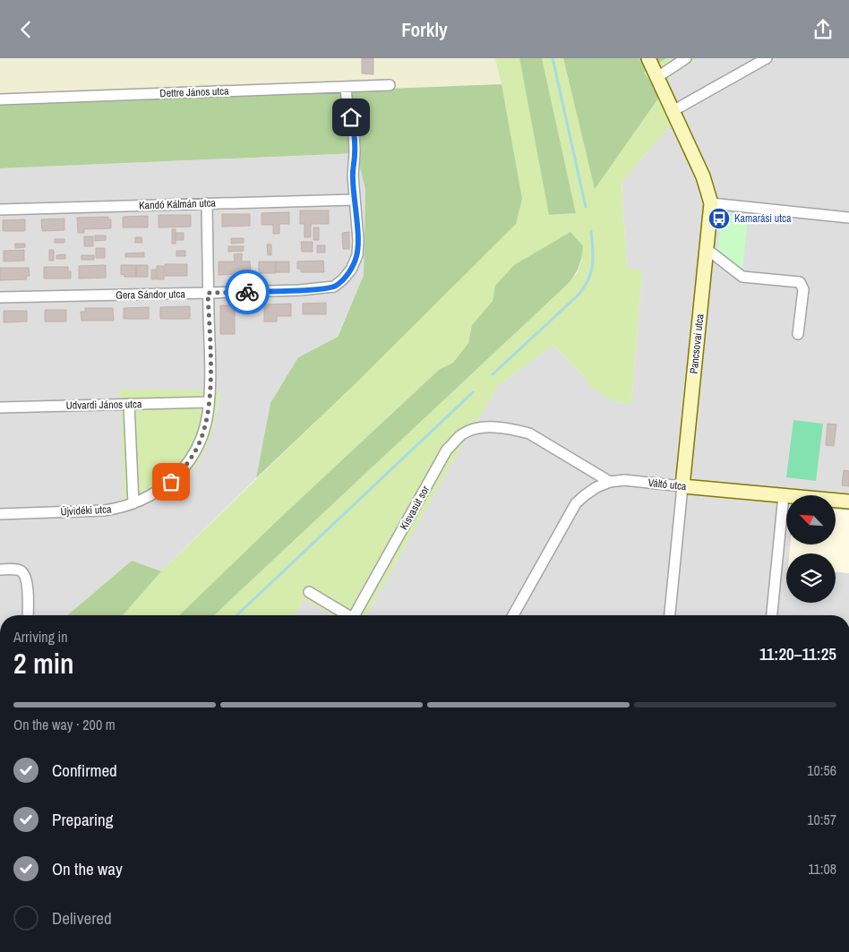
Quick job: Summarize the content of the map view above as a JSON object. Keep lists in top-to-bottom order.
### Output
{
  "streets": {
    "street": [
      "Dettre János utca",
      "Kandó Kálmán utca",
      "Gera Sándor utca",
      "Pancsovai utca",
      "Udvardi János utca",
      "Váltó utca",
      "Kisvasút sor",
      "Újvidéki utca"
    ]
  },
  "crossings": [
    ["Dettre János utca", "Gera Sándor utca"],
    ["Kandó Kálmán utca", "Gera Sándor utca"],
    ["Kandó Kálmán utca", "Újvidéki utca"],
    ["Gera Sándor utca", "Újvidéki utca"],
    ["Pancsovai utca", "Váltó utca"],
    ["Udvardi János utca", "Újvidéki utca"],
    ["Váltó utca", "Kisvasút sor"]
  ],
  "places": {
    "bus stop": ["Kamarási utca"]
  },
  "north": "top left",
  "page": {
    "header": "Forkly",
    "heading": ["2 min", "Arriving in", "11:20–11:25"],
    "bar": "On the way · 200 m",
    "list": [
      ["Confirmed", "10:56"],
      ["Preparing", "10:57"],
      ["On the way", "11:08"],
      "Delivered"
    ]
  }
}
